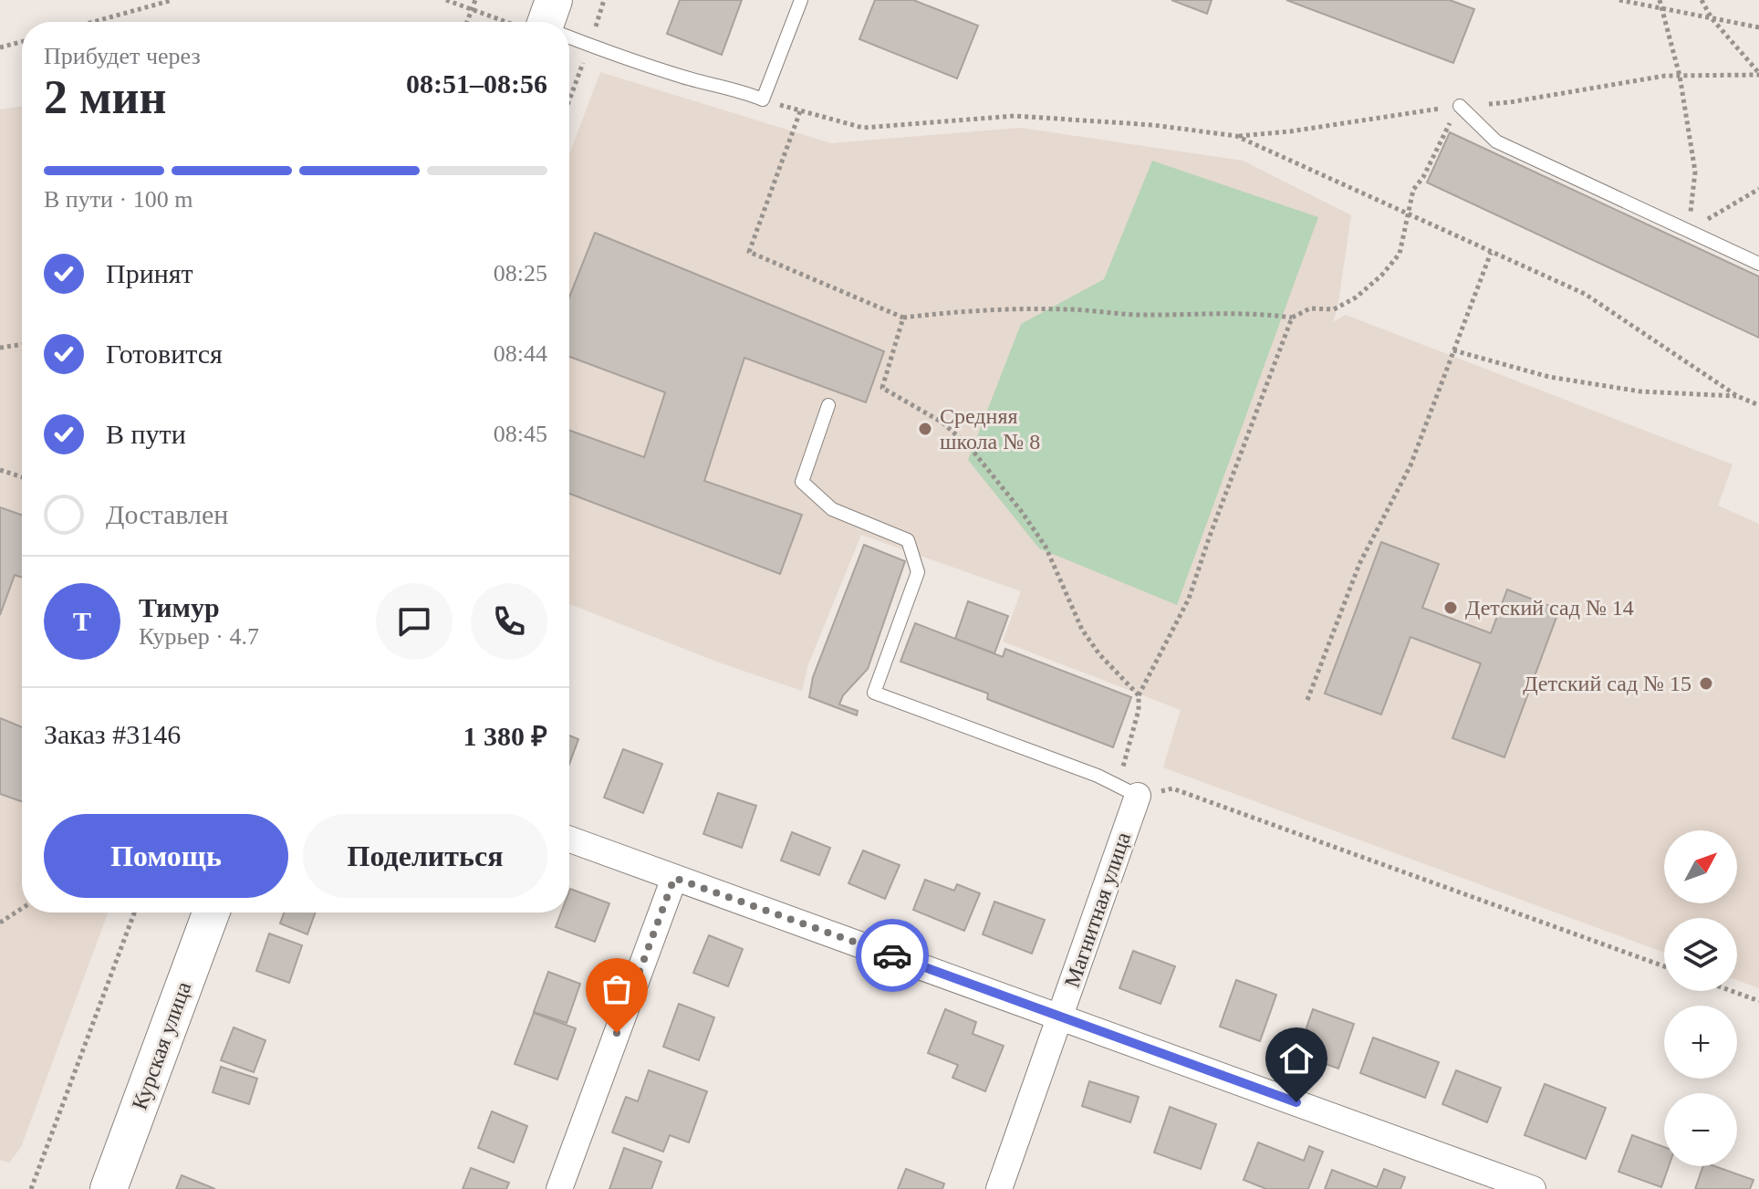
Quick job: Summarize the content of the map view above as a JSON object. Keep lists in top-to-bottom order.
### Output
{
  "streets": {
    "main road": ["Курская улица"],
    "street": ["Магнитная улица"]
  },
  "places": ["Cредняя школа № 8", "Детский сад № 14", "Детский сад № 15"],
  "north": "top right",
  "page": {
    "heading": ["2 мин", "Прибудет через", "08:51–08:56"],
    "panel": [
      "Тимур",
      "Курьер · 4.7",
      "Заказ #3146",
      "1 380 ₽"
    ],
    "bar": "В пути · 100 m",
    "list": [
      ["Принят", "08:25"],
      ["Готовится", "08:44"],
      ["В пути", "08:45"],
      "Доставлен"
    ],
    "round": "Т",
    "buttons": ["Помощь", "Поделиться"],
    "map_buttons": ["+", "−"]
  }
}
